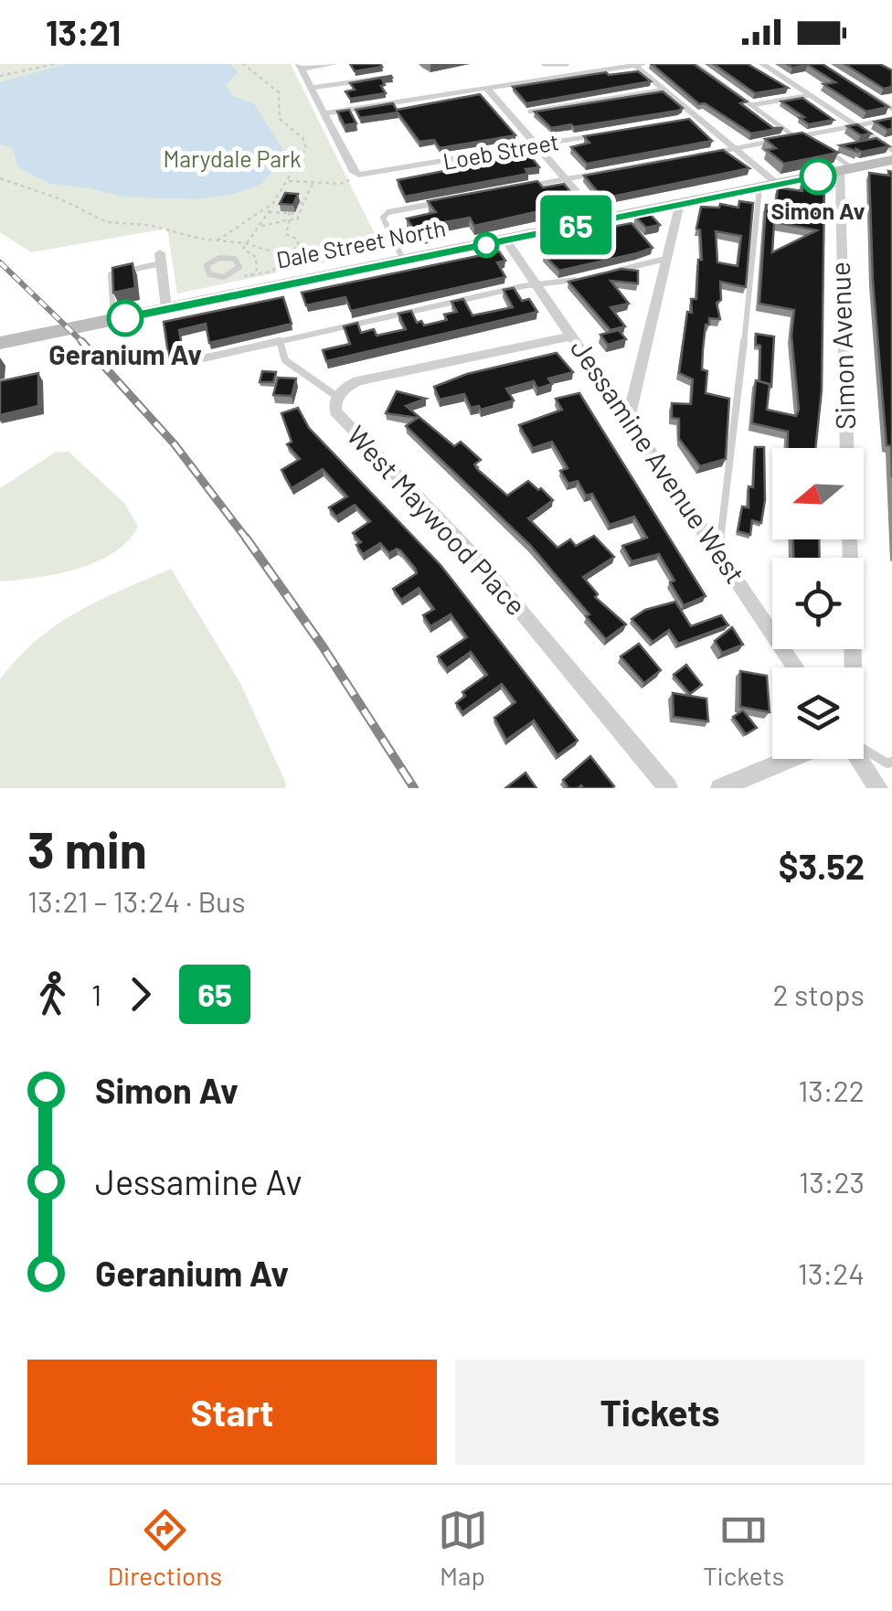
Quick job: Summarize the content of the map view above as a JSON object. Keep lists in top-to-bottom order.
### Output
{
  "streets": {
    "main road": ["Dale Street North"],
    "street": [
      "Loeb Street",
      "Simon Avenue",
      "Jessamine Avenue West",
      "West Maywood Place"
    ]
  },
  "crossings": [
    ["Dale Street North", "Simon Avenue"],
    ["Dale Street North", "Jessamine Avenue West"],
    ["Jessamine Avenue West", "West Maywood Place"]
  ],
  "parks": ["Marydale Park"],
  "places": ["Simon Av", "Geranium Av"],
  "lines": ["bus line 65"],
  "north": "left",
  "page": {
    "status": "13:21",
    "on_map": "65",
    "heading": ["3 min", "13:21 – 13:24 · Bus", "$3.52"],
    "legs": ["1", "65", "2 stops"],
    "list": [
      {
        "name": "Simon Av",
        "value": "13:22"
      },
      {
        "name": "Jessamine Av",
        "value": "13:23"
      },
      {
        "name": "Geranium Av",
        "value": "13:24"
      }
    ],
    "buttons": ["Start", "Tickets"],
    "tabs": ["Directions", "Map", "Tickets"]
  }
}
